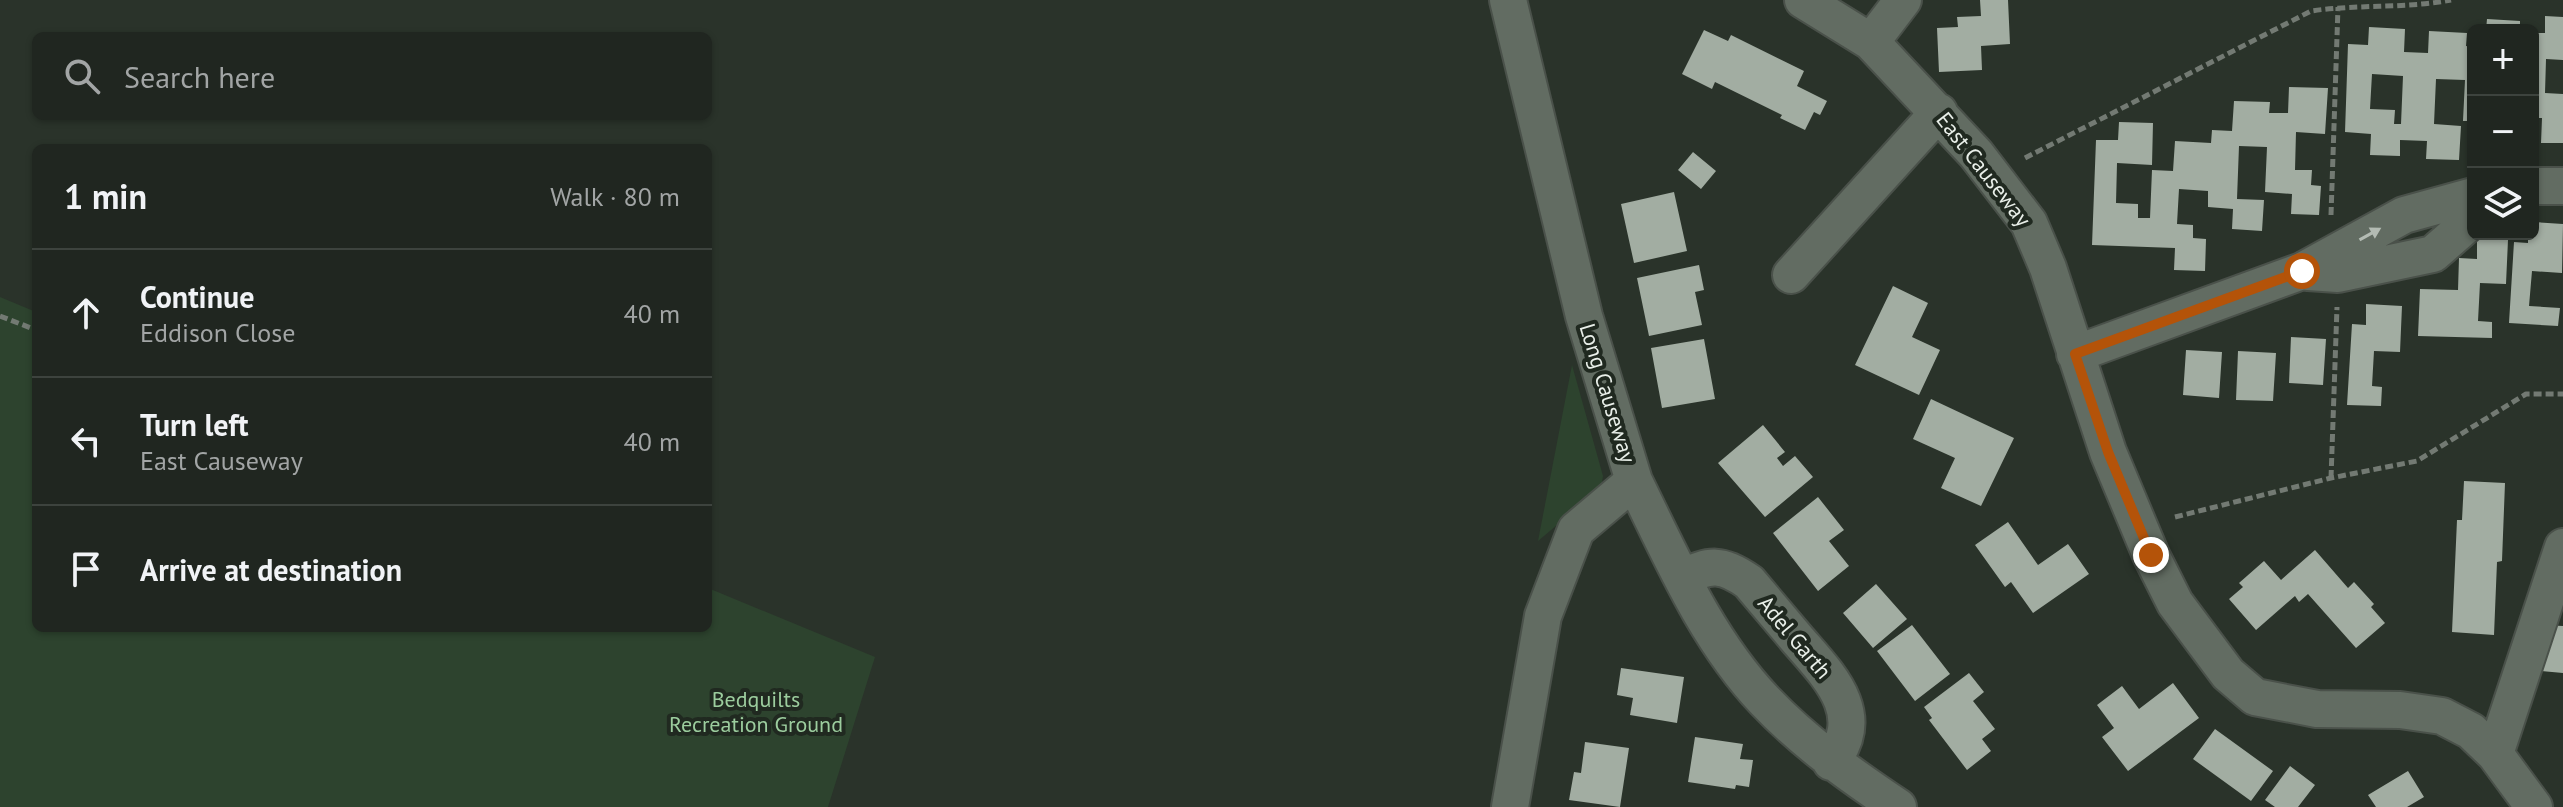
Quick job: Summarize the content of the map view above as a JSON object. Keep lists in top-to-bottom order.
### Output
{
  "streets": {
    "street": ["East Causeway", "Long Causeway", "Adel Garth"]
  },
  "parks": ["Bedquilts Recreation Ground"],
  "page": {
    "map_buttons": ["+", "−"],
    "search": "Search here",
    "heading": ["1 min", "Walk · 80 m"],
    "list": [
      ["Continue", "Eddison Close", "40 m"],
      ["Turn left", "East Causeway", "40 m"],
      "Arrive at destination"
    ]
  }
}
